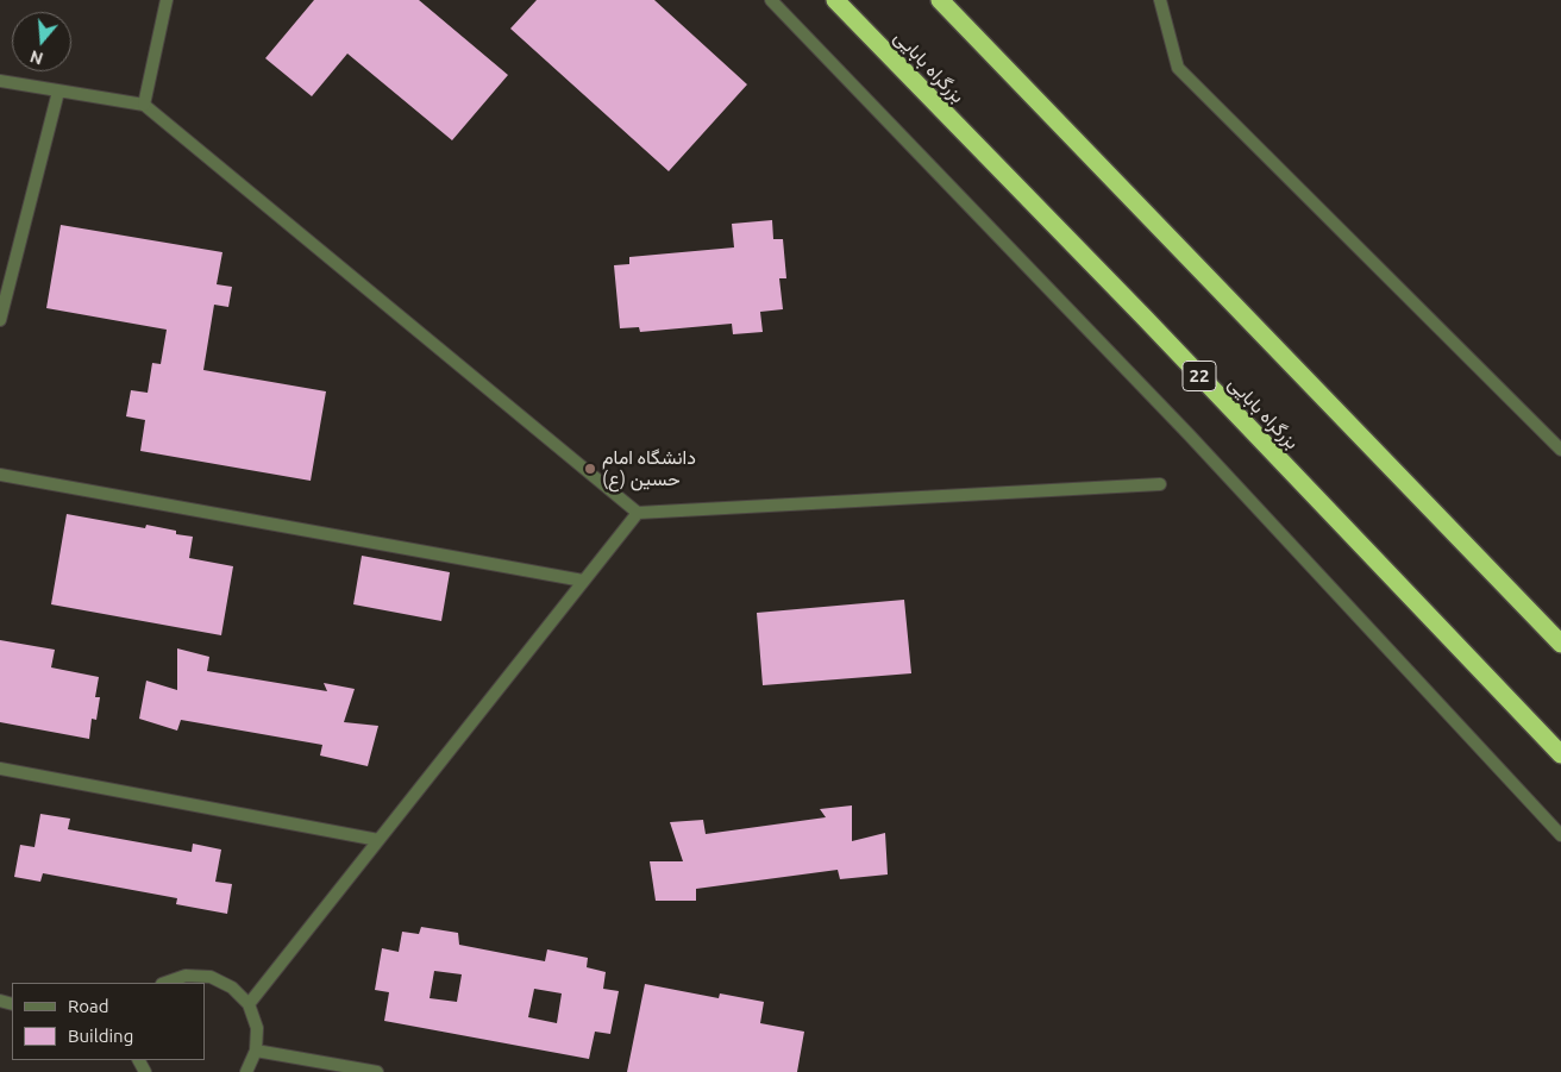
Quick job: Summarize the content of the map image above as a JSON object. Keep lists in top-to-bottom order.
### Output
{
  "streets": {
    "highway": ["بزرگراه بابایی", "22"]
  },
  "places": ["دانشگاه امام حسین (ع)"],
  "legend": ["Road", "Building"],
  "north": "bottom"
}
